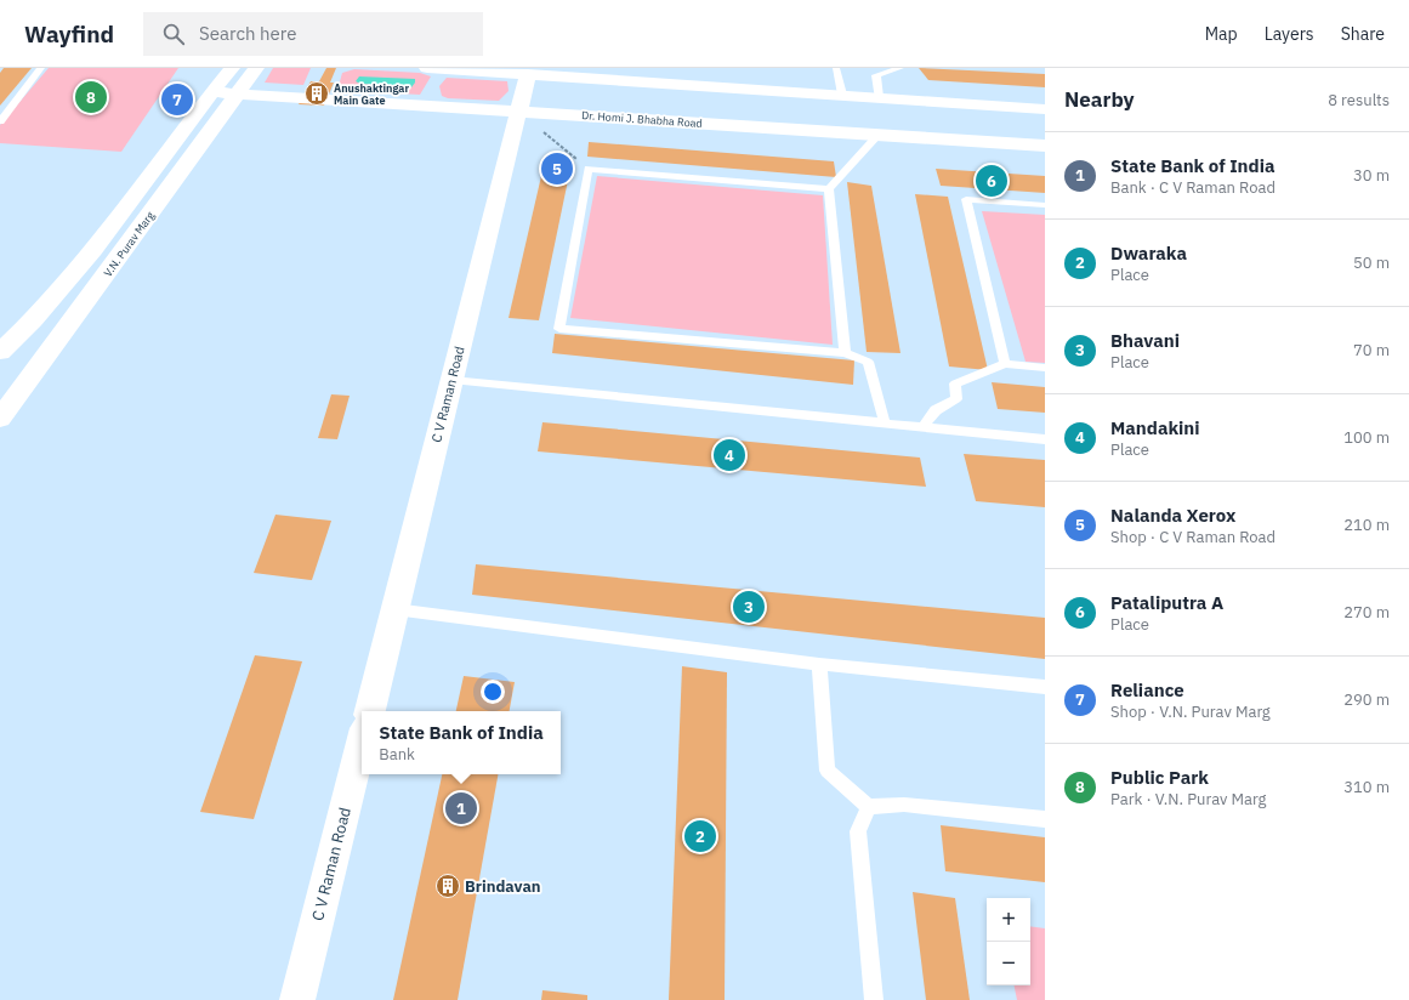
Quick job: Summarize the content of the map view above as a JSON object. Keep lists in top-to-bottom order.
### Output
{
  "streets": {
    "street": ["Dr. Homi J. Bhabha Road", "V.N. Purav Marg", "C V Raman Road"]
  },
  "crossings": [
    ["Dr. Homi J. Bhabha Road", "V.N. Purav Marg"],
    ["Dr. Homi J. Bhabha Road", "C V Raman Road"]
  ],
  "places": {
    "building": ["Anushaktingar Main Gate", "Brindavan"]
  },
  "page": {
    "header": "Wayfind",
    "search": "Search here",
    "nav": ["Map", "Layers", "Share"],
    "heading": ["Nearby", "8 results"],
    "pins": [
      "8",
      "7",
      "5",
      "6",
      "4",
      "3",
      "1",
      "2"
    ],
    "list": [
      {
        "mark": "1",
        "name": "State Bank of India",
        "note": "Bank · C V Raman Road",
        "value": "30 m"
      },
      {
        "mark": "2",
        "name": "Dwaraka",
        "note": "Place",
        "value": "50 m"
      },
      {
        "mark": "3",
        "name": "Bhavani",
        "note": "Place",
        "value": "70 m"
      },
      {
        "mark": "4",
        "name": "Mandakini",
        "note": "Place",
        "value": "100 m"
      },
      {
        "mark": "5",
        "name": "Nalanda Xerox",
        "note": "Shop · C V Raman Road",
        "value": "210 m"
      },
      {
        "mark": "6",
        "name": "Pataliputra A",
        "note": "Place",
        "value": "270 m"
      },
      {
        "mark": "7",
        "name": "Reliance",
        "note": "Shop · V.N. Purav Marg",
        "value": "290 m"
      },
      {
        "mark": "8",
        "name": "Public Park",
        "note": "Park · V.N. Purav Marg",
        "value": "310 m"
      }
    ],
    "popup": ["State Bank of India", "Bank"],
    "map_buttons": ["+", "−"]
  }
}
